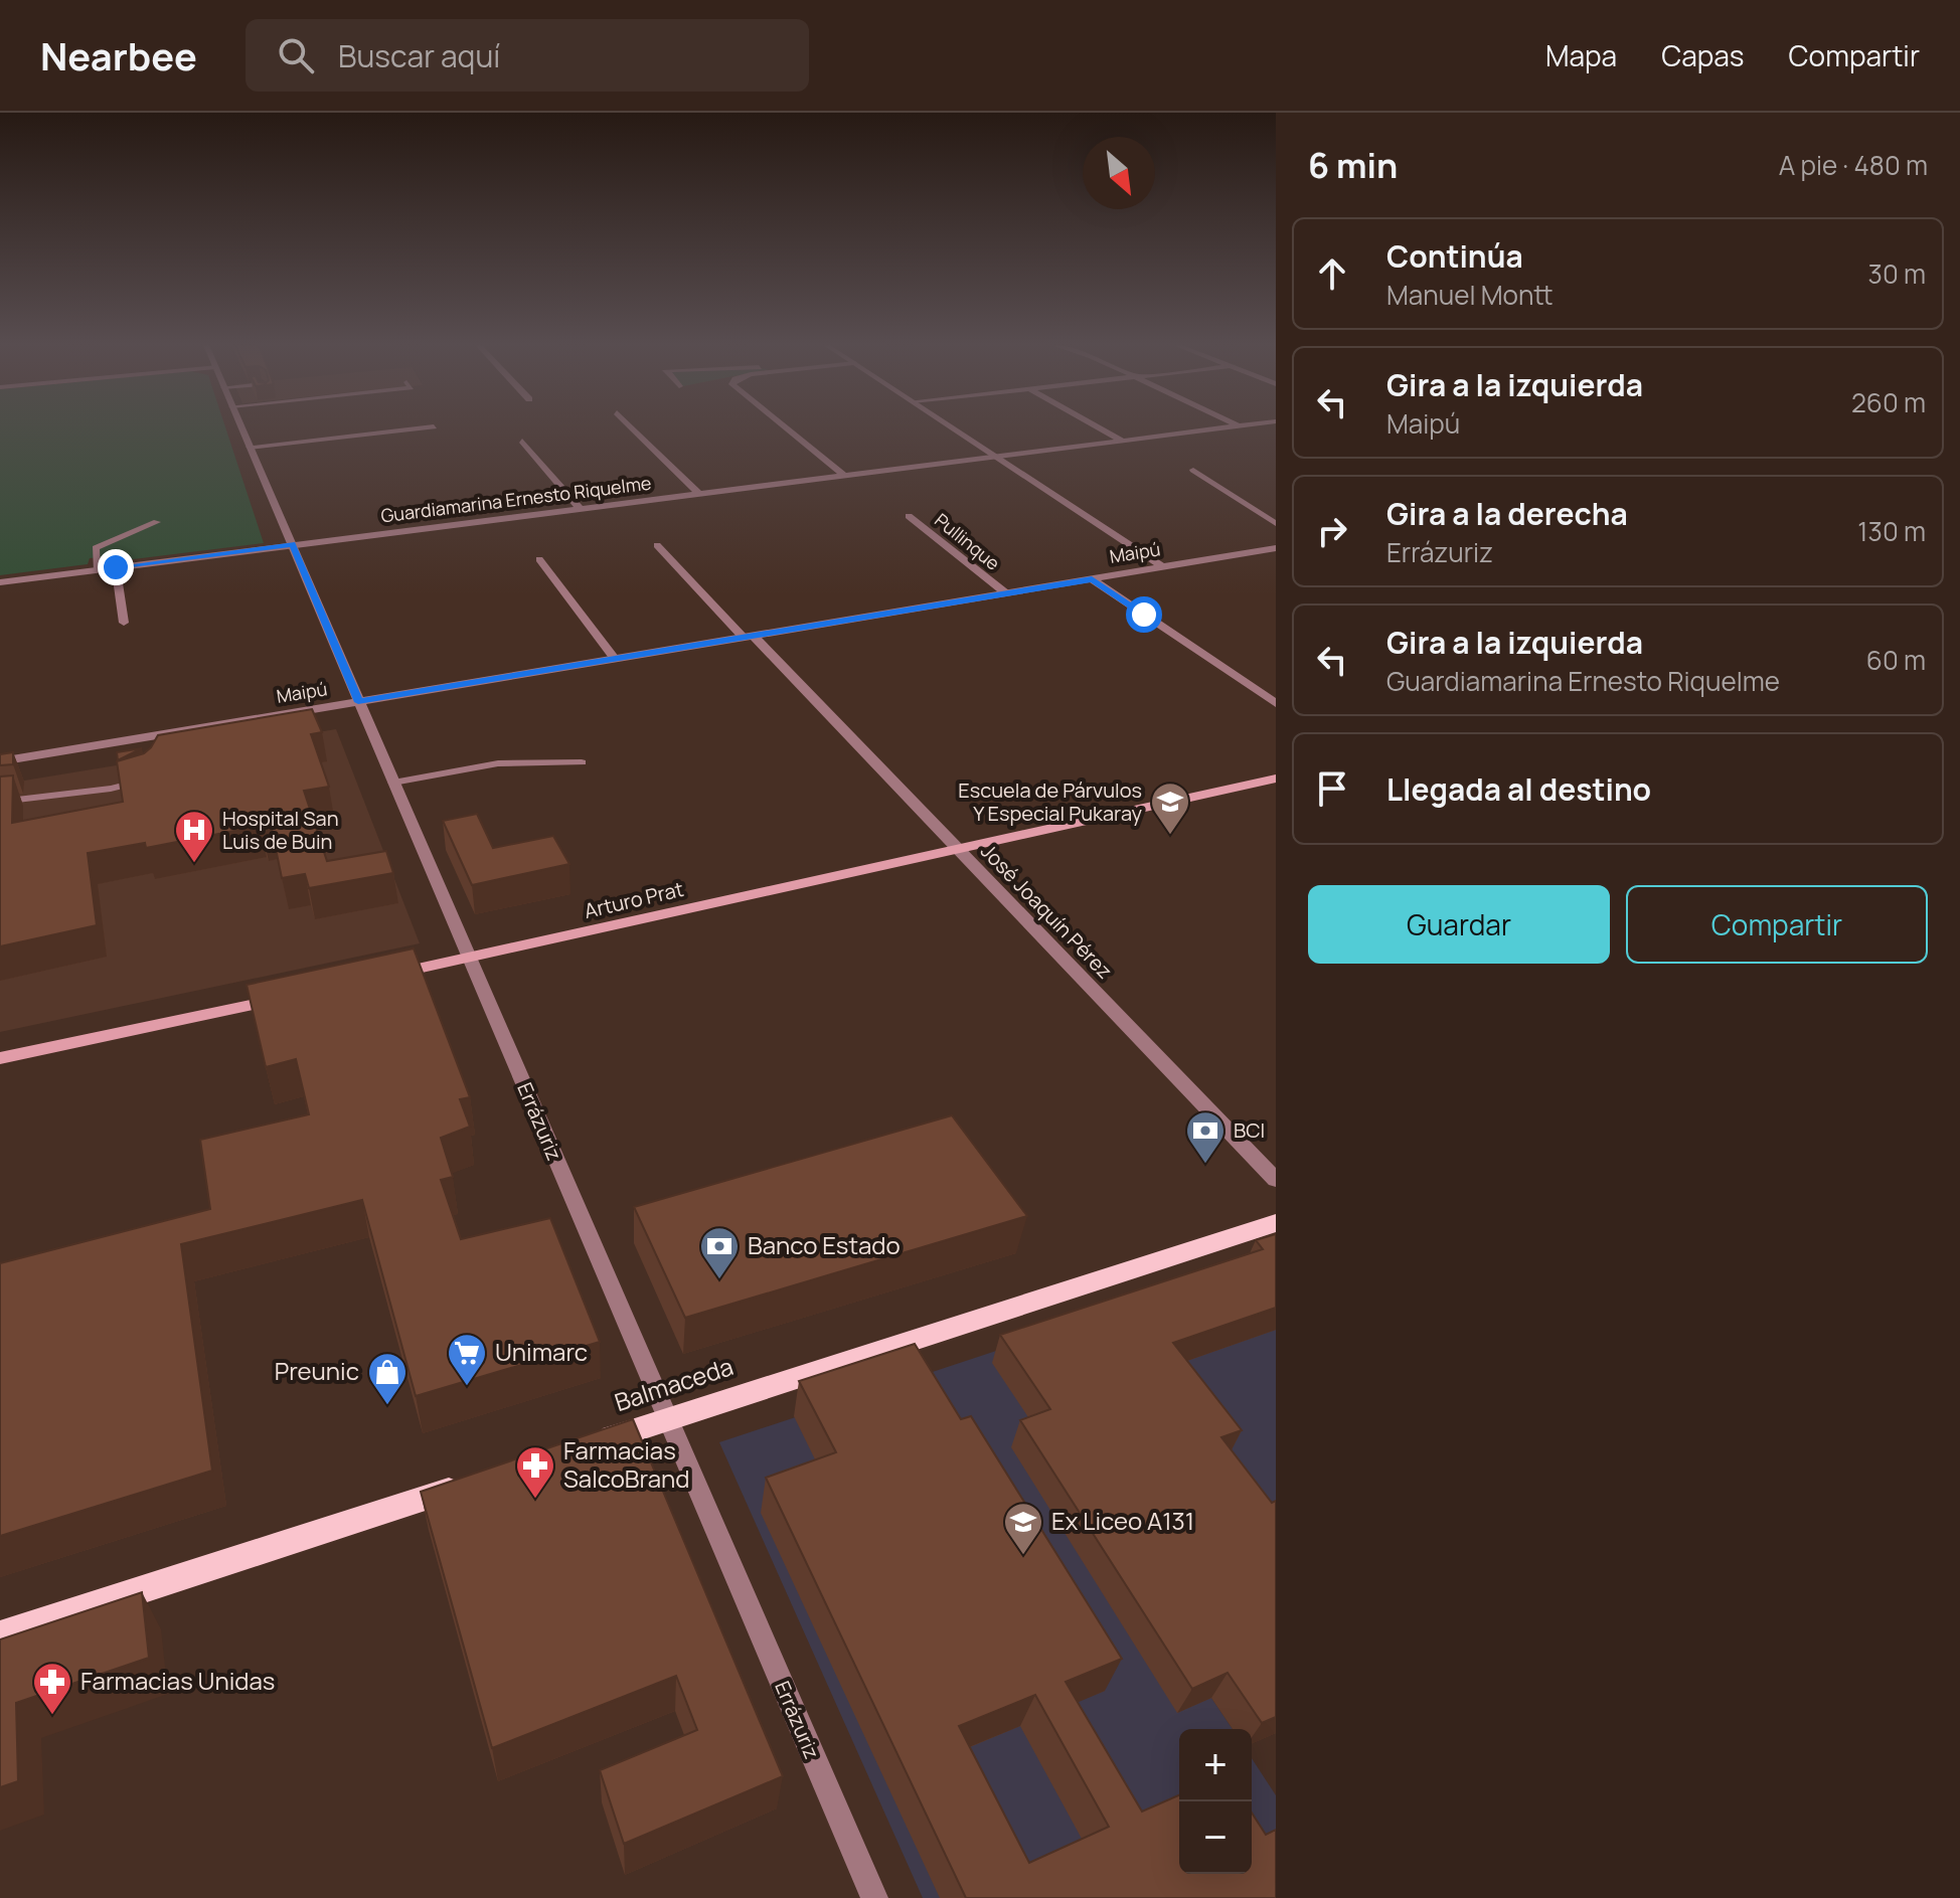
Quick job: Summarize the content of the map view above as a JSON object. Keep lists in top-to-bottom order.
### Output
{
  "streets": {
    "main road": ["Arturo Prat", "Balmaceda"],
    "street": [
      "Guardiamarina Ernesto Riquelme",
      "Pullinque",
      "Maipú",
      "José Joaquín Pérez",
      "Errázuriz"
    ]
  },
  "crossings": [
    ["Guardiamarina Ernesto Riquelme", "Errázuriz"],
    ["Pullinque", "Maipú"],
    ["Maipú", "José Joaquín Pérez"],
    ["Maipú", "Errázuriz"],
    ["Arturo Prat", "José Joaquín Pérez"],
    ["Arturo Prat", "Errázuriz"],
    ["Errázuriz", "Balmaceda"]
  ],
  "places": {
    "school or university": ["Escuela de Párvulos Y Especial Pukaray", "Ex Liceo A131"],
    "hospital": ["Hospital San Luis de Buin"],
    "bank": ["BCI", "Banco Estado"],
    "supermarket": ["Unimarc"],
    "shop": ["Preunic"],
    "pharmacy": ["Farmacias SalcoBrand", "Farmacias Unidas"]
  },
  "north": "bottom right",
  "page": {
    "header": "Nearbee",
    "search": "Buscar aquí",
    "nav": ["Mapa", "Capas", "Compartir"],
    "heading": ["6 min", "A pie · 480 m"],
    "list": [
      ["Continúa", "Manuel Montt", "30 m"],
      ["Gira a la izquierda", "Maipú", "260 m"],
      ["Gira a la derecha", "Errázuriz", "130 m"],
      ["Gira a la izquierda", "Guardiamarina Ernesto Riquelme", "60 m"],
      "Llegada al destino"
    ],
    "buttons": ["Guardar", "Compartir"],
    "map_buttons": ["+", "−"]
  }
}
